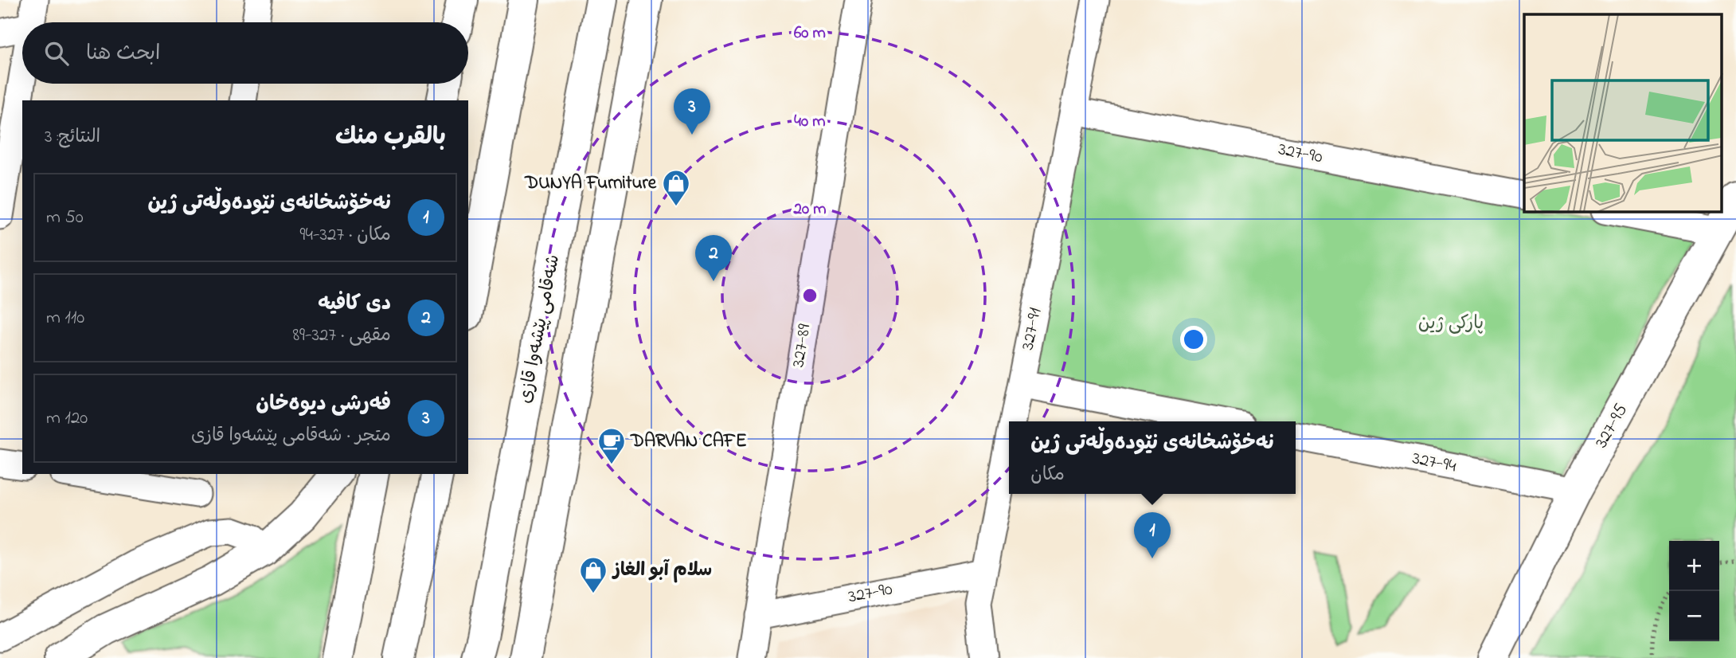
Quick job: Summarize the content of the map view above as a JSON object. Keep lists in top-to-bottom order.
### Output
{
  "streets": {
    "main road": ["شەقامی پێشەوا قازی", "327-95"],
    "street": [
      "327-90",
      "327-91",
      "327-89",
      "327-94"
    ]
  },
  "crossings": [
    ["327-90", "327-91"],
    ["327-90", "327-89"],
    ["327-95", "327-94"]
  ],
  "parks": ["پارکی ژین"],
  "places": {
    "shop": ["DUNYA Furniture", "سلام آبو الغاز"],
    "cafe": ["DARVAN CAFE"]
  },
  "page": {
    "search": "ابحث هنا",
    "pins": ["3", "2", "1"],
    "heading": ["بالقرب منك", "النتائج: 3"],
    "list": [
      {
        "mark": "1",
        "name": "نەخۆشخانەی نێودەوڵەتی ژین",
        "note": "مكان · 327-94",
        "value": "50 m"
      },
      {
        "mark": "2",
        "name": "دى كافيه",
        "note": "مقهى · 327-89",
        "value": "110 m"
      },
      {
        "mark": "3",
        "name": "فەرشی دیوەخان",
        "note": "متجر · شەقامی پێشەوا قازی",
        "value": "120 m"
      }
    ],
    "popup": ["نەخۆشخانەی نێودەوڵەتی ژین", "مكان"],
    "map_buttons": ["+", "−"]
  },
  "rings": ["60 m", "40 m", "20 m"]
}
